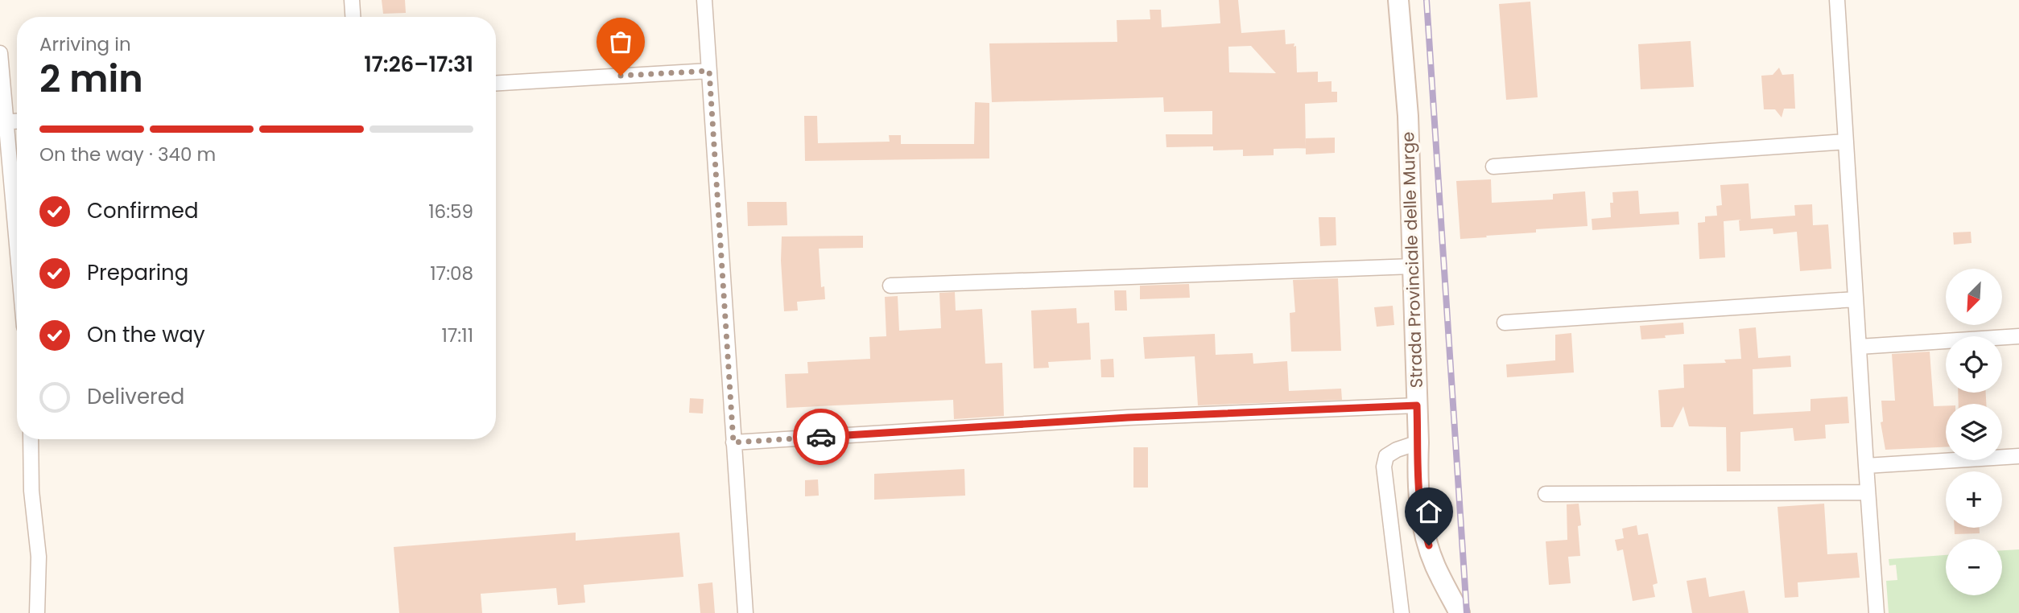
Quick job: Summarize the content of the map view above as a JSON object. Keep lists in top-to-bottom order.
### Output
{
  "streets": {
    "main road": ["Strada Provinciale delle Murge"]
  },
  "north": "bottom left",
  "page": {
    "heading": ["2 min", "Arriving in", "17:26–17:31"],
    "bar": "On the way · 340 m",
    "list": [
      ["Confirmed", "16:59"],
      ["Preparing", "17:08"],
      ["On the way", "17:11"],
      "Delivered"
    ],
    "map_buttons": ["+", "−"]
  }
}
